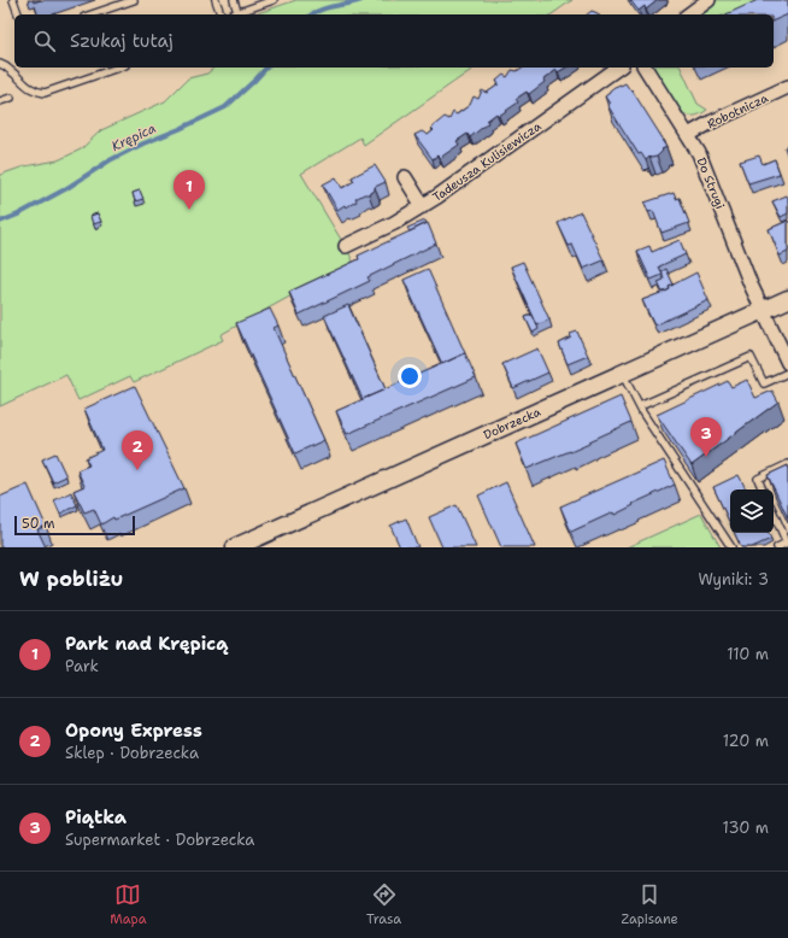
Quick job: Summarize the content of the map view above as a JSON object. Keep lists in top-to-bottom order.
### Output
{
  "streets": {
    "street": [
      "Robotnicza",
      "Tadeusza Kulisiewicza",
      "Do Strugi",
      "Dobrzecka"
    ]
  },
  "crossings": [
    ["Robotnicza", "Do Strugi"],
    ["Do Strugi", "Dobrzecka"]
  ],
  "water": ["Krępica"],
  "scale_bar": "50 m",
  "page": {
    "search": "Szukaj tutaj",
    "pins": ["1", "3", "2"],
    "scale": "50 m",
    "heading": ["W pobliżu", "Wyniki: 3"],
    "list": [
      {
        "mark": "1",
        "name": "Park nad Krępicą",
        "note": "Park",
        "value": "110 m"
      },
      {
        "mark": "2",
        "name": "Opony Express",
        "note": "Sklep · Dobrzecka",
        "value": "120 m"
      },
      {
        "mark": "3",
        "name": "Piątka",
        "note": "Supermarket · Dobrzecka",
        "value": "130 m"
      }
    ],
    "nav": ["Mapa", "Trasa", "Zapisane"]
  }
}
